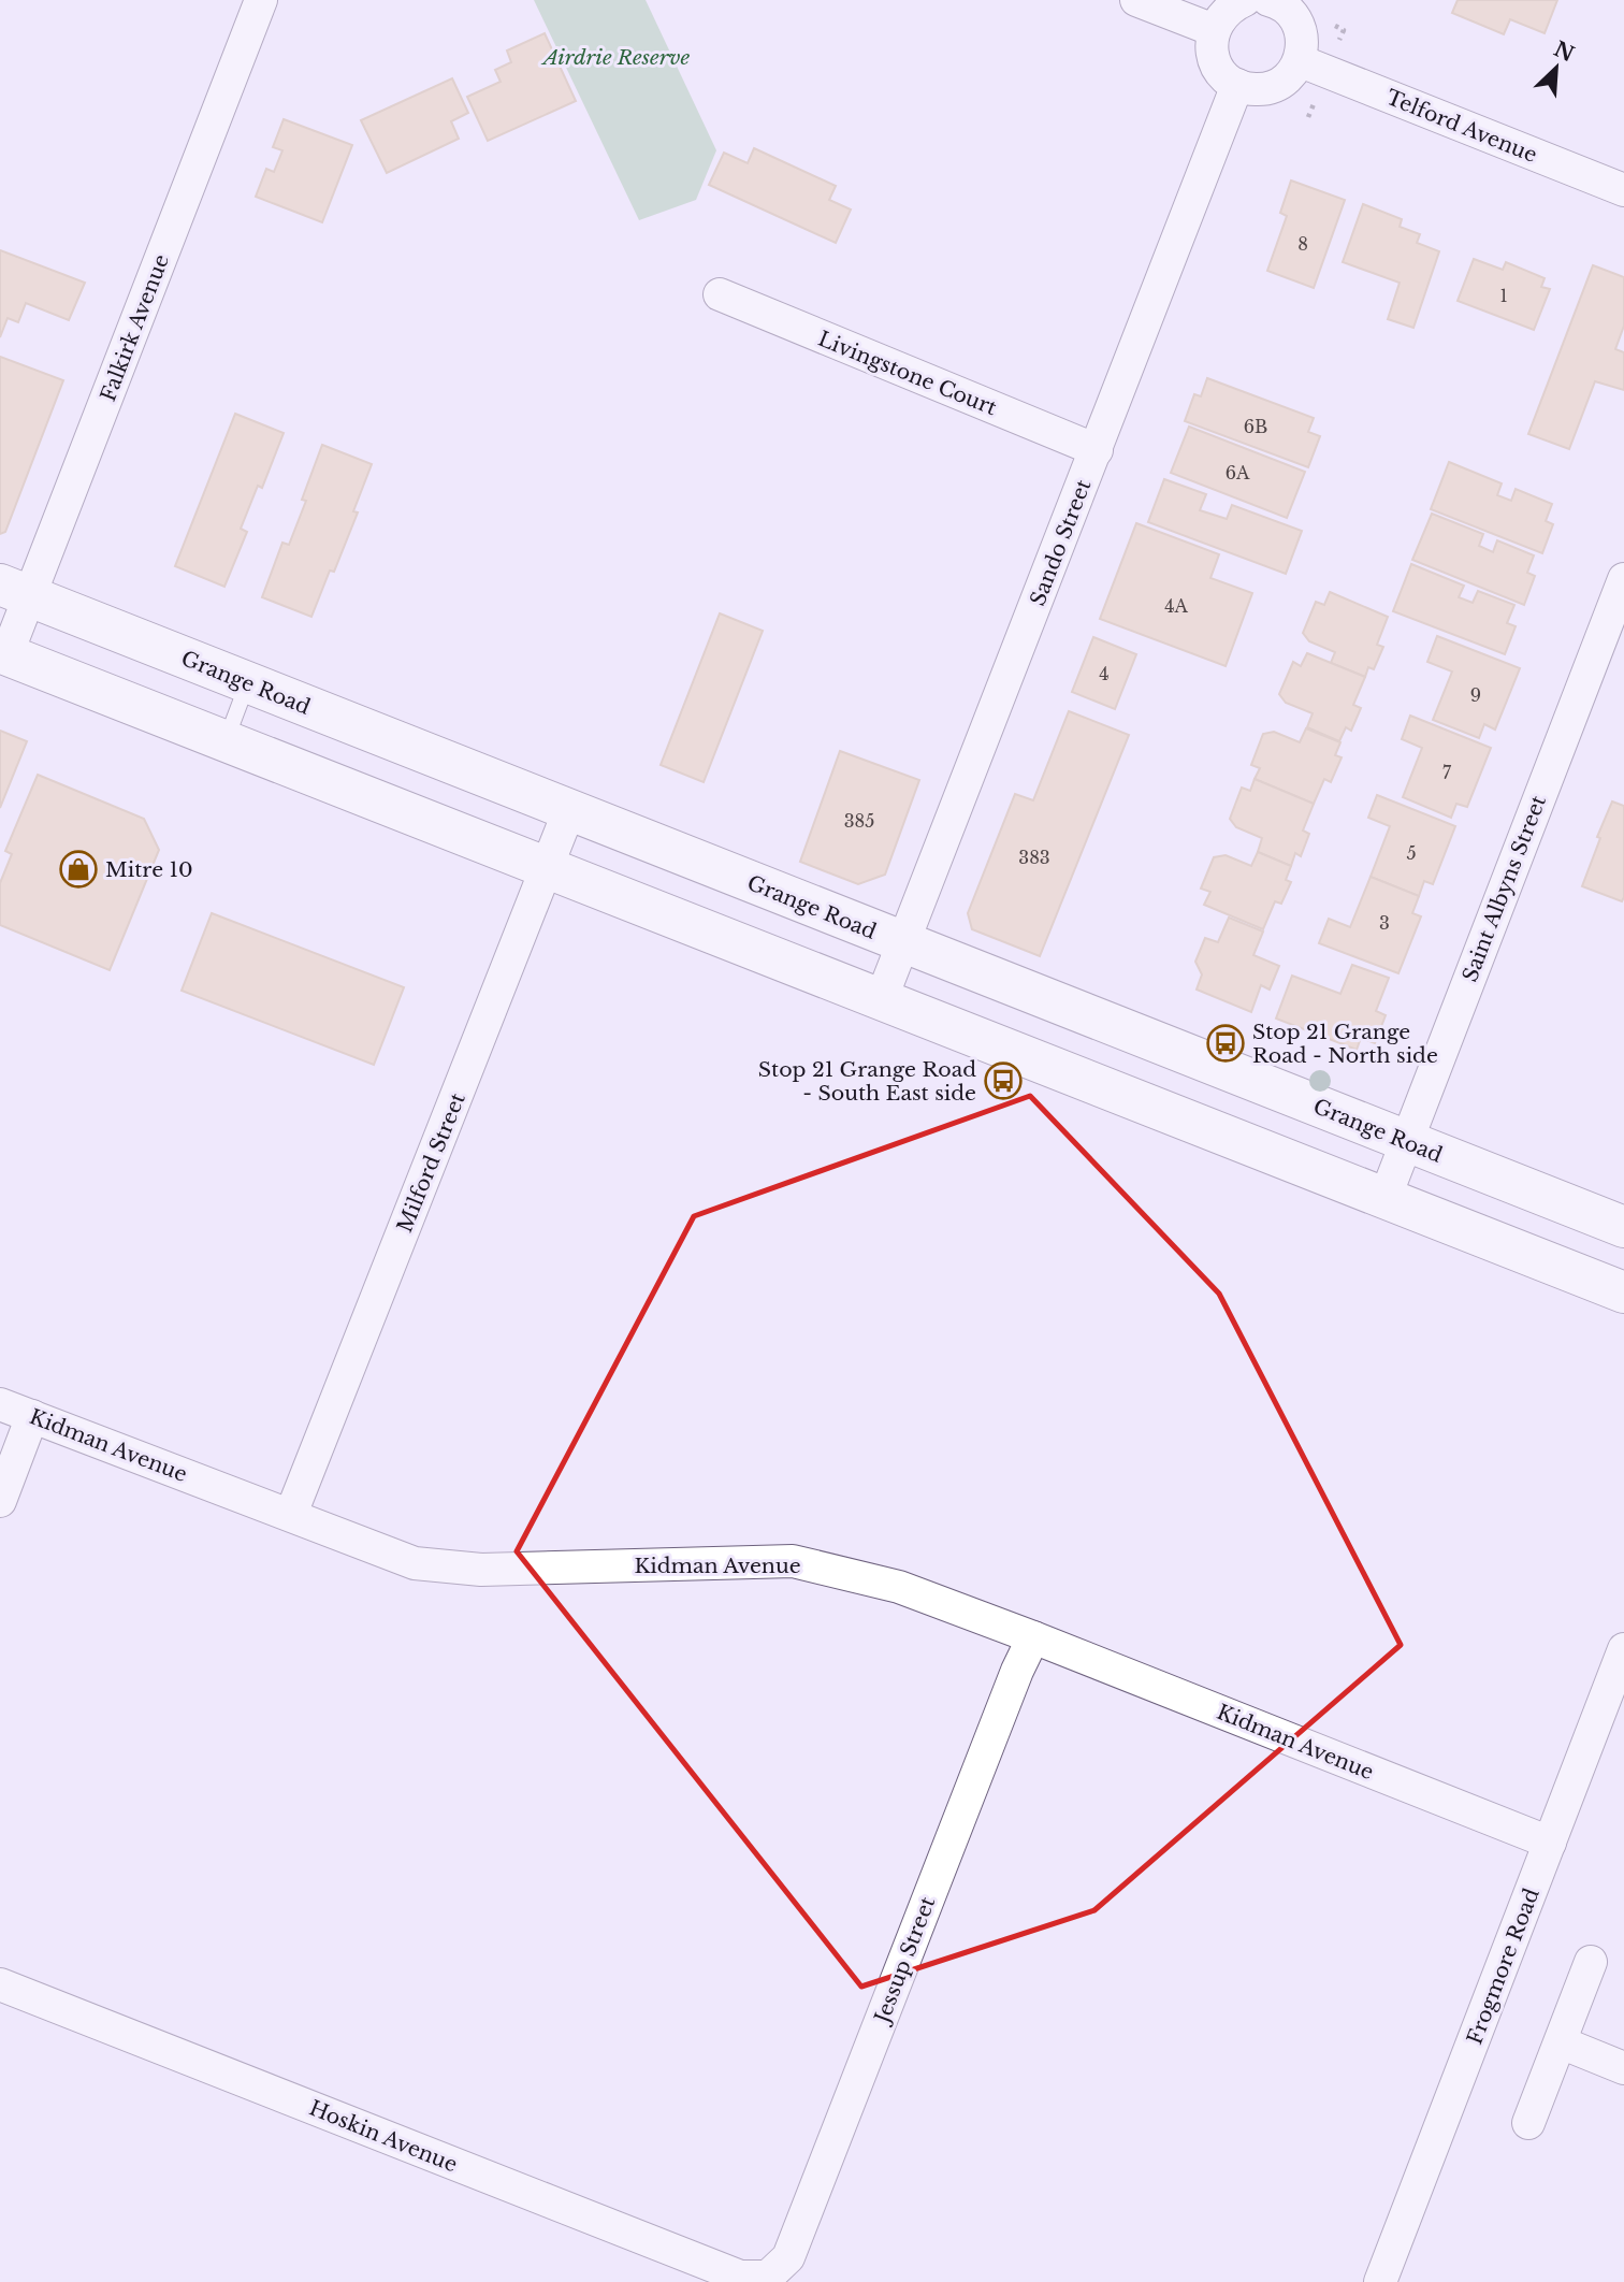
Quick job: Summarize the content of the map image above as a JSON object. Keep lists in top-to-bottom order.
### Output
{
  "streets": {
    "main road": ["Grange Road"],
    "street": [
      "Telford Avenue",
      "Falkirk Avenue",
      "Livingstone Court",
      "Sando Street",
      "Saint Albyns Street",
      "Milford Street",
      "Kidman Avenue",
      "Jessup Street",
      "Frogmore Road",
      "Hoskin Avenue"
    ]
  },
  "crossings": [
    ["Telford Avenue", "Sando Street"],
    ["Falkirk Avenue", "Grange Road"],
    ["Livingstone Court", "Sando Street"],
    ["Sando Street", "Grange Road"],
    ["Grange Road", "Saint Albyns Street"],
    ["Grange Road", "Milford Street"],
    ["Milford Street", "Kidman Avenue"],
    ["Kidman Avenue", "Jessup Street"],
    ["Kidman Avenue", "Frogmore Road"],
    ["Jessup Street", "Hoskin Avenue"]
  ],
  "parks": ["Airdrie Reserve"],
  "places": {
    "shop": ["Mitre 10"],
    "bus stop": ["Stop 21 Grange Road - North side", "Stop 21 Grange Road - South East side"]
  },
  "house_numbers": [
    "8",
    "1",
    "6B",
    "6A",
    "4A",
    "4",
    "9",
    "7",
    "385",
    "5",
    "383",
    "3"
  ],
  "north": "top right"
}
